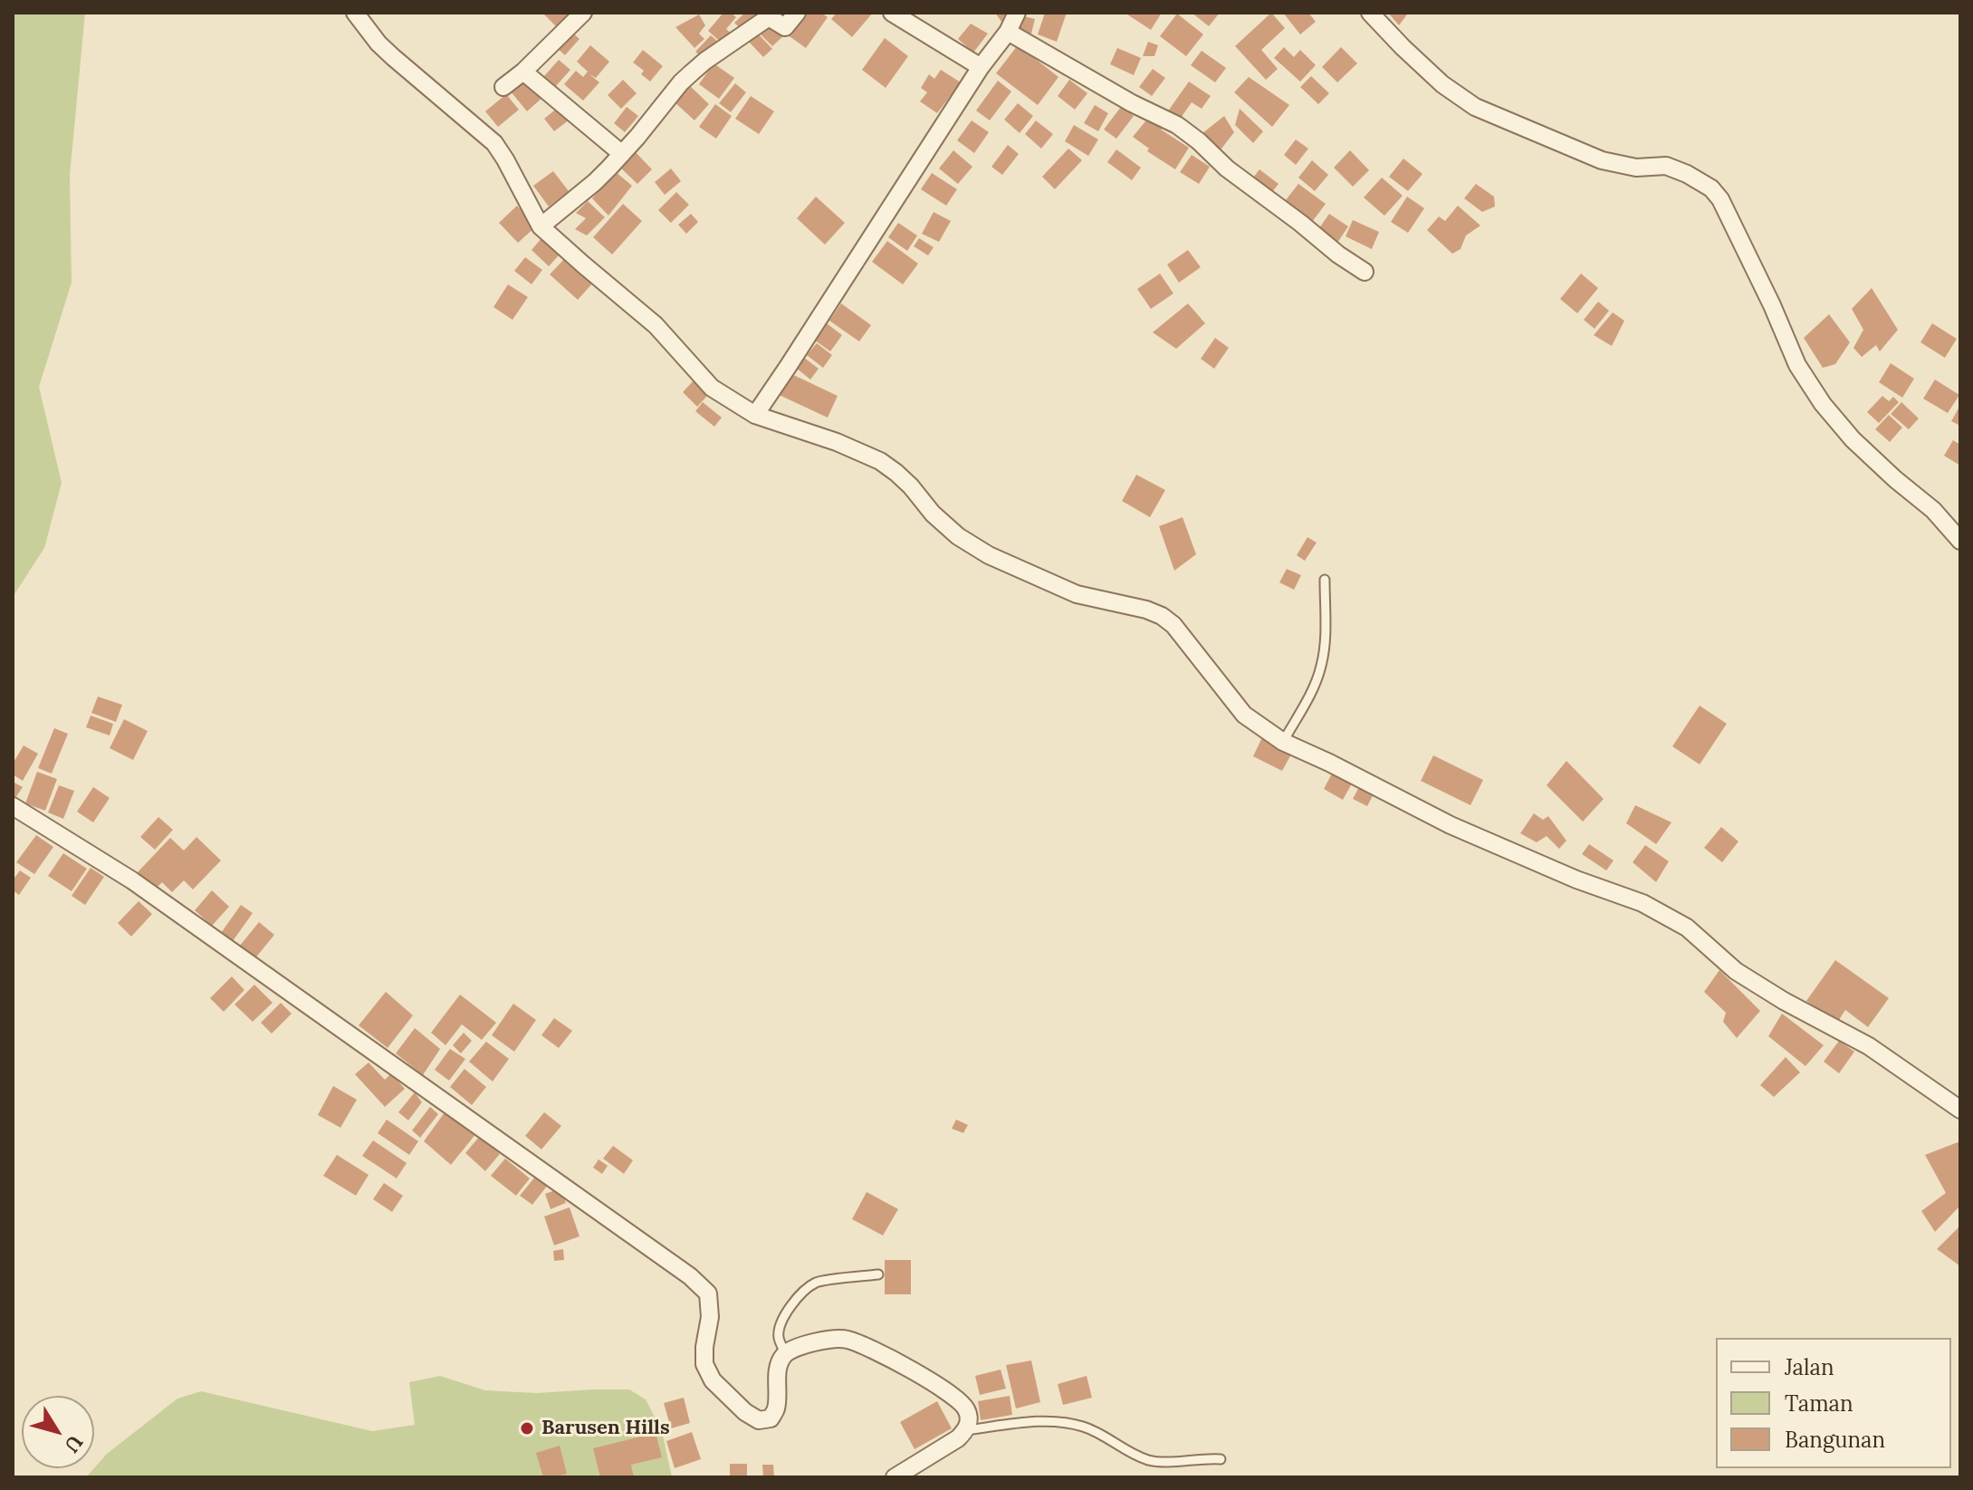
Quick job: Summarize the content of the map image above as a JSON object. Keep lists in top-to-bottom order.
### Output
{
  "places": ["Barusen Hills"],
  "legend": ["Jalan", "Taman", "Bangunan"],
  "north": "bottom right"
}
